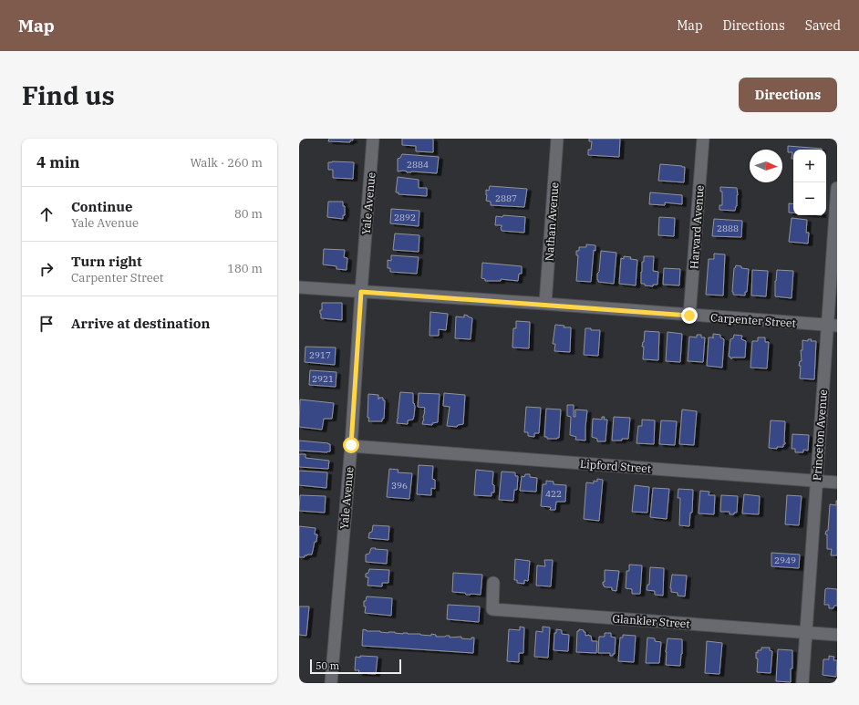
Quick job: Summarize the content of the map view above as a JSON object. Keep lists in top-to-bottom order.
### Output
{
  "streets": {
    "street": [
      "Yale Avenue",
      "Nathan Avenue",
      "Harvard Avenue",
      "Carpenter Street",
      "Princeton Avenue",
      "Lipford Street",
      "Glankler Street"
    ]
  },
  "crossings": [
    ["Yale Avenue", "Carpenter Street"],
    ["Yale Avenue", "Lipford Street"],
    ["Nathan Avenue", "Carpenter Street"],
    ["Harvard Avenue", "Carpenter Street"],
    ["Carpenter Street", "Princeton Avenue"],
    ["Princeton Avenue", "Lipford Street"],
    ["Princeton Avenue", "Glankler Street"]
  ],
  "house_numbers": [
    "2884",
    "2887",
    "2892",
    "2888",
    "2917",
    "2921",
    "396",
    "422",
    "2949"
  ],
  "scale_bar": "50 m",
  "north": "right",
  "page": {
    "header": "Map",
    "nav": ["Map", "Directions", "Saved"],
    "buttons": "Directions",
    "title": "Find us",
    "heading": ["4 min", "Walk · 260 m"],
    "map_buttons": ["+", "−"],
    "list": [
      ["Continue", "Yale Avenue", "80 m"],
      ["Turn right", "Carpenter Street", "180 m"],
      "Arrive at destination"
    ],
    "scale": "50 m"
  }
}
